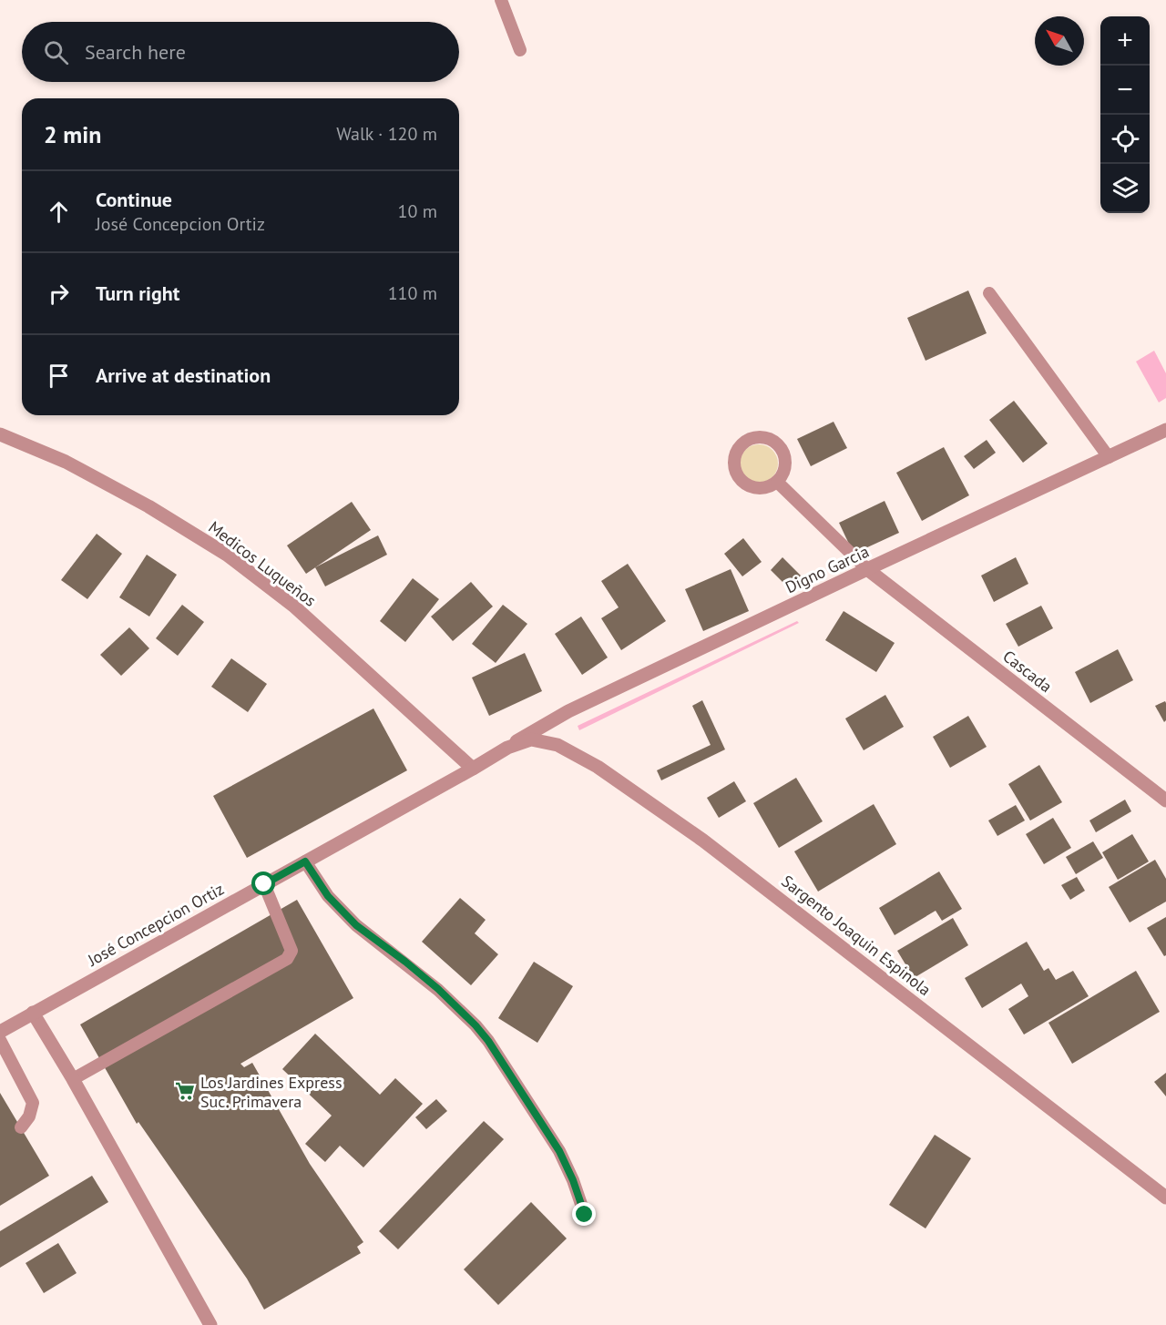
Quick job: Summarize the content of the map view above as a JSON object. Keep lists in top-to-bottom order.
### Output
{
  "streets": {
    "street": [
      "Medicos Luqueños",
      "Digno Garcia",
      "Cascada",
      "José Concepcion Ortiz",
      "Sargento Joaquin Espinola"
    ]
  },
  "crossings": [
    ["Medicos Luqueños", "Digno Garcia"],
    ["Medicos Luqueños", "José Concepcion Ortiz"],
    ["Digno Garcia", "Cascada"],
    ["Digno Garcia", "José Concepcion Ortiz"],
    ["Digno Garcia", "Sargento Joaquin Espinola"]
  ],
  "places": {
    "supermarket": ["Los Jardines Express Suc. Primavera"]
  },
  "north": "top left",
  "page": {
    "map_buttons": ["+", "−"],
    "search": "Search here",
    "heading": ["2 min", "Walk · 120 m"],
    "list": [
      ["Continue", "José Concepcion Ortiz", "10 m"],
      ["Turn right", "110 m"],
      "Arrive at destination"
    ]
  }
}
